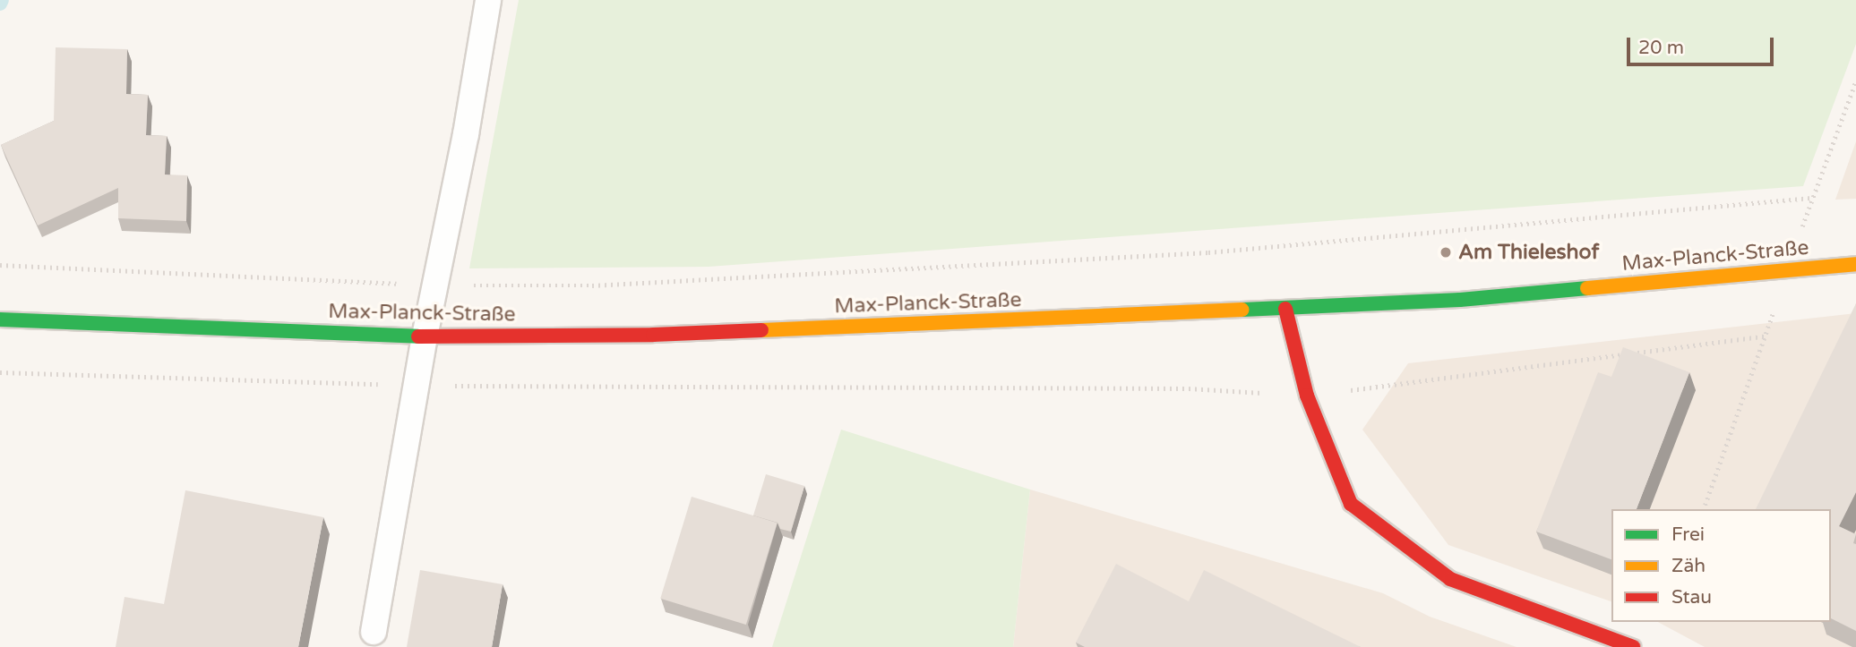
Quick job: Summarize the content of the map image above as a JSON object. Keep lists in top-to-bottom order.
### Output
{
  "streets": {
    "street": ["Max-Planck-Straße"]
  },
  "places": ["Am Thieleshof"],
  "legend": ["Frei", "Zäh", "Stau"],
  "scale_bar": "20 m"
}
